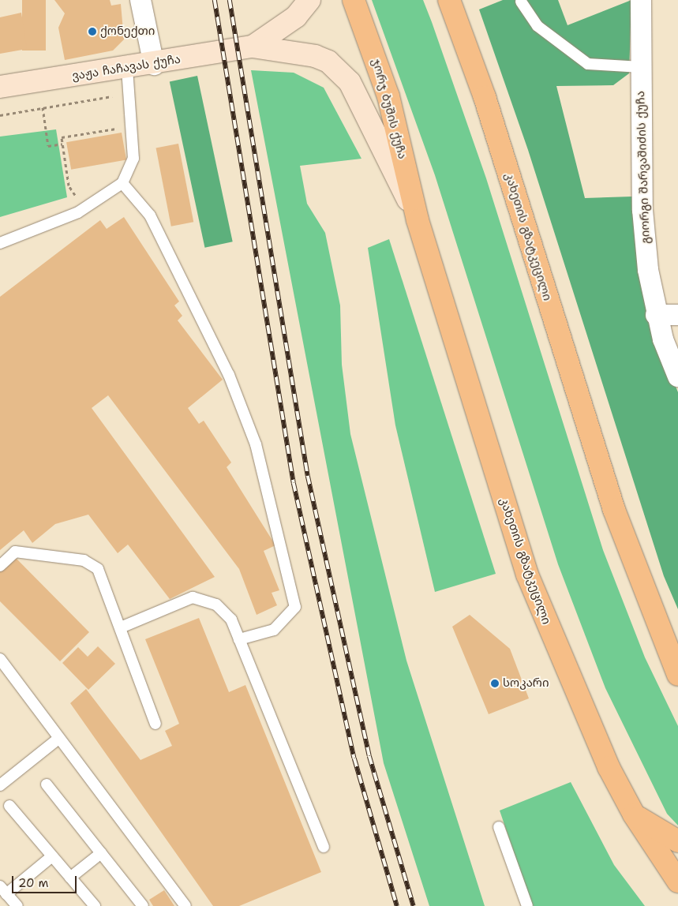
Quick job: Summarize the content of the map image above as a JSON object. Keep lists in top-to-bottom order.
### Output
{
  "streets": {
    "highway": ["ჯორჯ ბუშის ქუჩა", "კახეთის გზატკეცილი"],
    "main road": ["ვაჟა ჩაჩავას ქუჩა"],
    "street": ["გიორგი შარვაშიძის ქუჩა"]
  },
  "crossings": [
    ["ვაჟა ჩაჩავას ქუჩა", "ჯორჯ ბუშის ქუჩა"],
    ["ვაჟა ჩაჩავას ქუჩა", "კახეთის გზატკეცილი"],
    ["ჯორჯ ბუშის ქუჩა", "კახეთის გზატკეცილი"]
  ],
  "places": ["ქონექთი", "სოკარი"],
  "scale_bar": "20 m"
}
